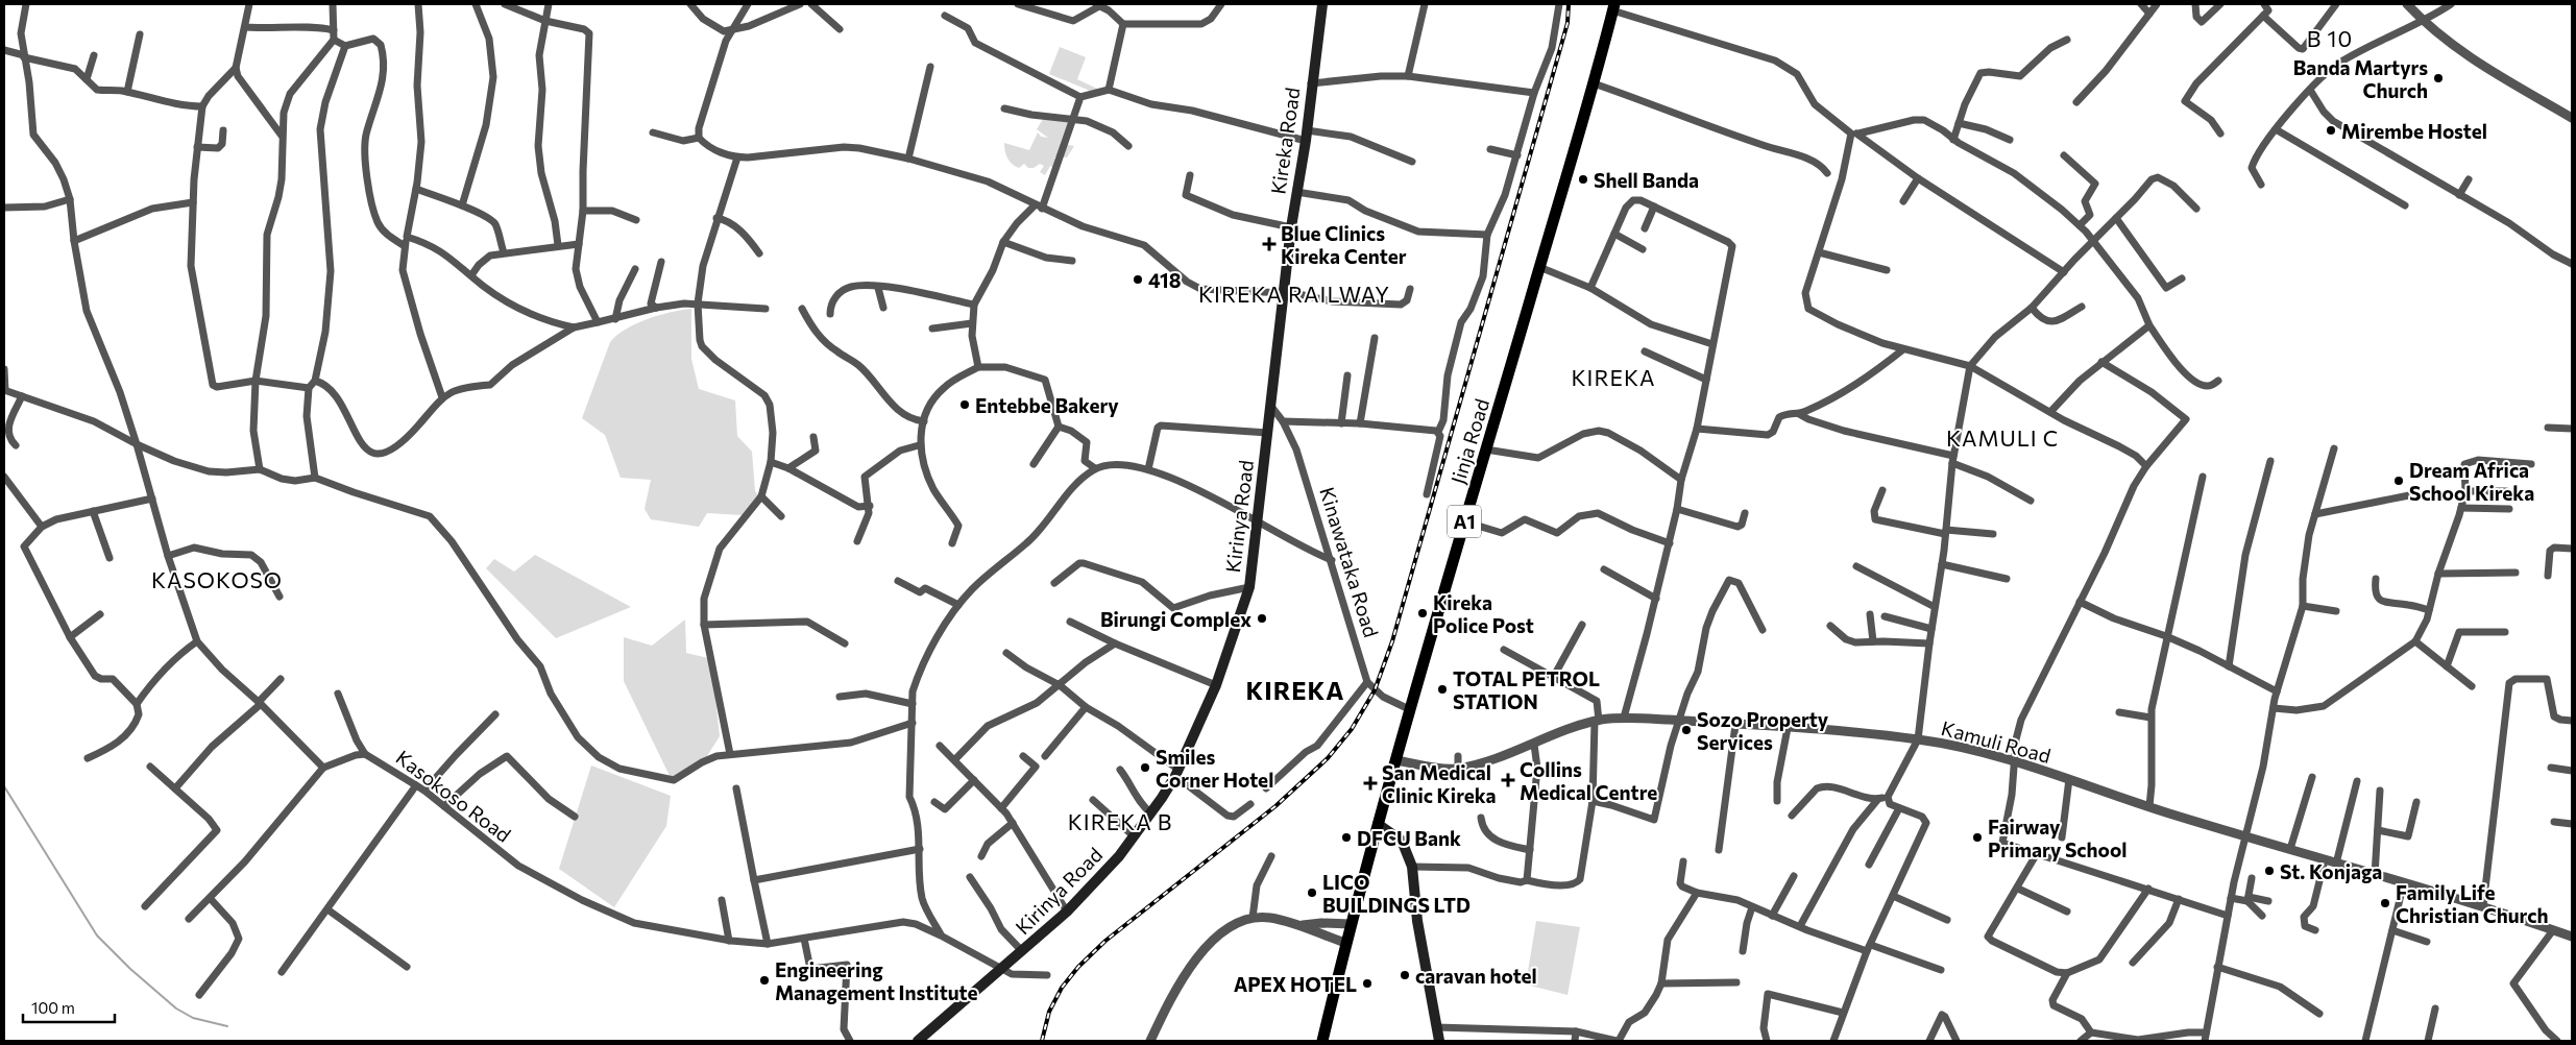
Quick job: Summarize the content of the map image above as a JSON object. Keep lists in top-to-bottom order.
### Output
{
  "streets": {
    "highway": ["Jinja Road", "A1"],
    "main road": ["Kireka Road", "Kirinya Road"],
    "street": ["Kinawataka Road", "Kamuli Road", "Kasokoso Road"]
  },
  "crossings": [
    ["Kireka Road", "Kirinya Road"],
    ["Kireka Road", "Kinawataka Road"],
    ["Jinja Road", "Kamuli Road"],
    ["Kirinya Road", "Kinawataka Road"],
    ["Kirinya Road", "Kasokoso Road"]
  ],
  "districts": [
    "B 10",
    "KIREKA RAILWAY",
    "KIREKA",
    "KAMULI C",
    "KASOKOSO",
    "KIREKA",
    "KIREKA B"
  ],
  "places": {
    "other": [
      "Banda Martyrs Church",
      "Mirembe Hostel",
      "Shell Banda",
      "418",
      "Entebbe Bakery",
      "Dream Africa School Kireka",
      "Kireka Police Post",
      "Birungi Complex",
      "TOTAL PETROL STATION",
      "Sozo Property Services",
      "Smiles Corner Hotel",
      "DFCU Bank",
      "Fairway Primary School",
      "St. Konjaga",
      "LICO BUILDINGS LTD",
      "Family Life Christian Church",
      "caravan hotel",
      "Engineering Management Institute",
      "APEX HOTEL"
    ],
    "health": ["Blue Clinics Kireka Center", "Collins Medical Centre", "San Medical Clinic Kireka"]
  },
  "scale_bar": "100 m"
}
